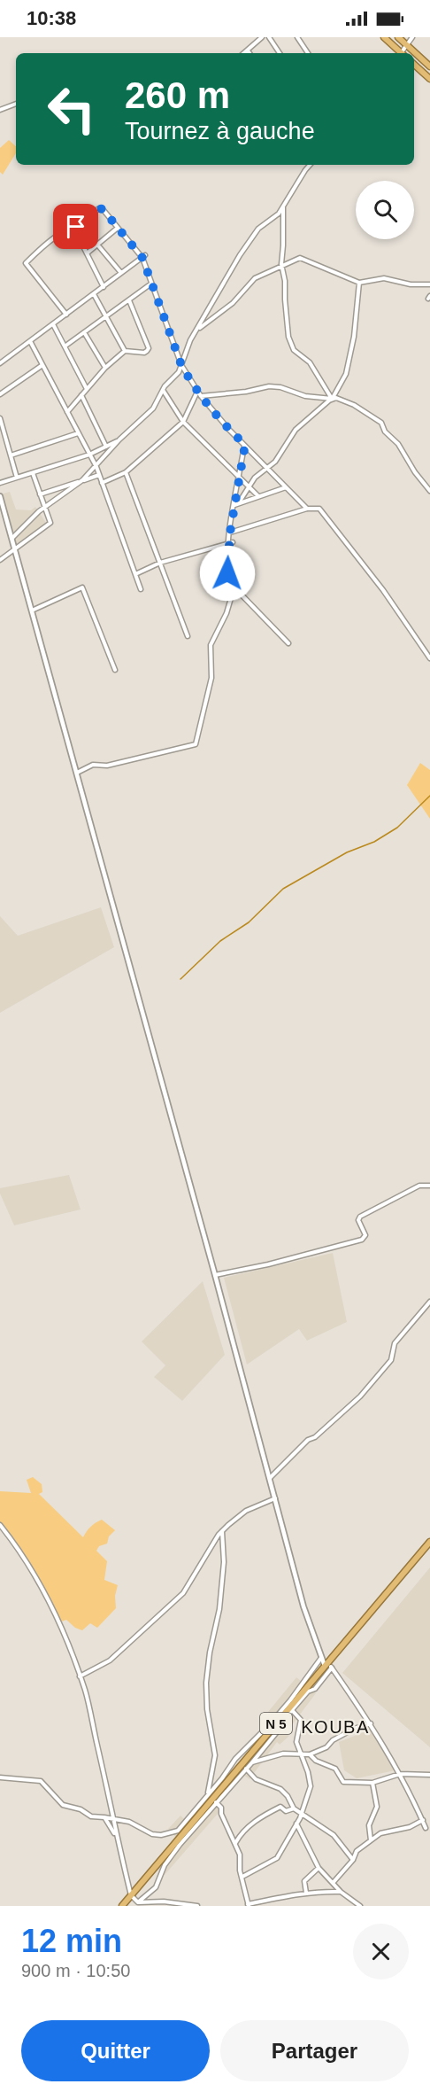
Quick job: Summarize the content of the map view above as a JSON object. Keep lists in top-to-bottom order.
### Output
{
  "streets": {
    "highway": ["N 5"]
  },
  "districts": ["KOUBA"],
  "page": {
    "status": "10:38",
    "turn": ["260 m", "Tournez à gauche"],
    "heading": ["12 min", "900 m · 10:50"],
    "buttons": ["Quitter", "Partager"]
  }
}
